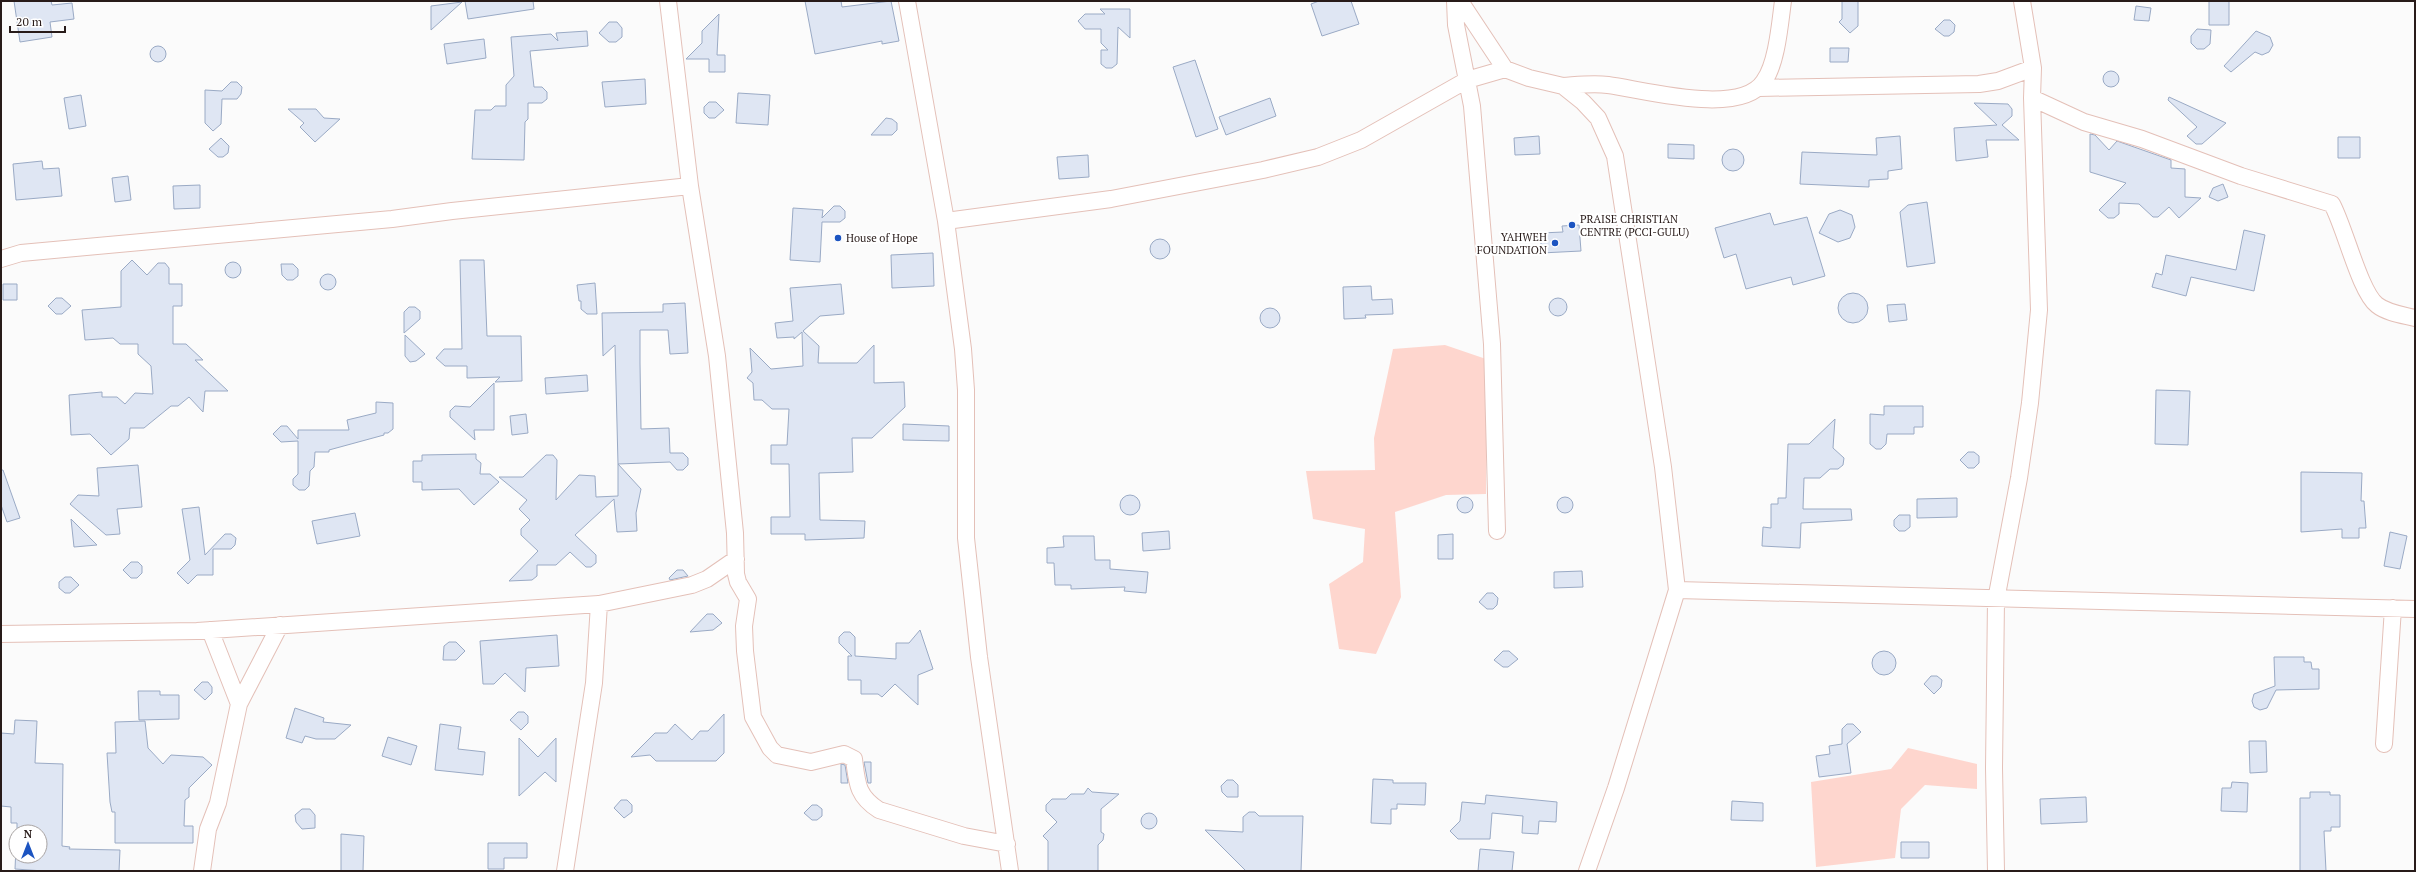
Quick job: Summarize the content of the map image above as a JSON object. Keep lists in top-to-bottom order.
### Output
{
  "places": ["PRAISE CHRISTIAN CENTRE (PCCI-GULU)", "House of Hope", "YAHWEH FOUNDATION"],
  "scale_bar": "20 m",
  "north": "top"
}
